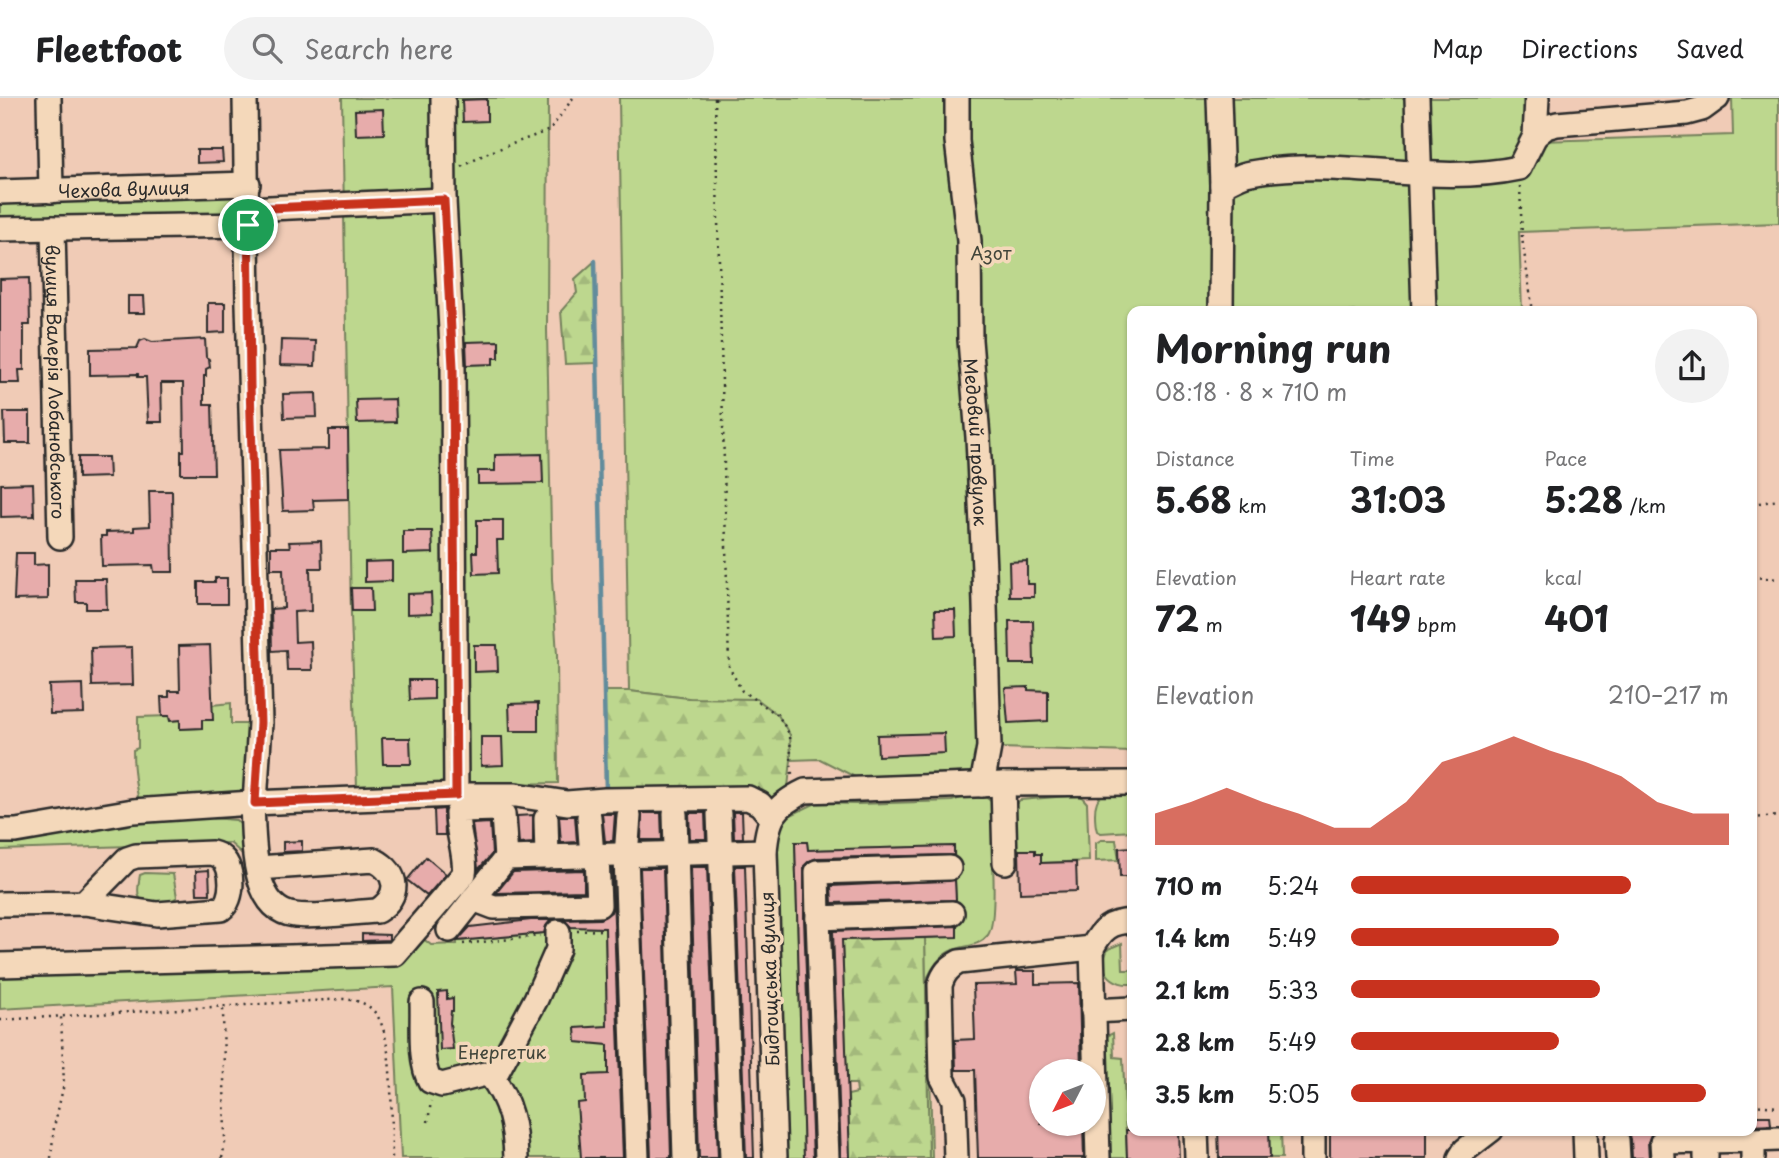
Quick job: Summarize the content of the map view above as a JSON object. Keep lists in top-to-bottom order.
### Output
{
  "streets": {
    "street": [
      "Чехова вулиця",
      "вулиця Валерія Лобановського",
      "Медовий провулок",
      "Бидгощська вулиця"
    ]
  },
  "crossings": [
    ["Чехова вулиця", "вулиця Валерія Лобановського"]
  ],
  "parks": ["Азот", "Енергетик"],
  "north": "bottom left",
  "page": {
    "header": "Fleetfoot",
    "search": "Search here",
    "nav": ["Map", "Directions", "Saved"],
    "heading": ["Morning run", "08:18 · 8 × 710 m"],
    "stats": [
      ["Distance", "5.68 km"],
      ["Time", "31:03"],
      ["Pace", "5:28 /km"],
      ["Elevation", "72 m"],
      ["Heart rate", "149 bpm"],
      ["kcal", "401"]
    ],
    "chart": ["Elevation", "210–217 m"],
    "list": [
      {
        "name": "710 m",
        "note": "5:24"
      },
      {
        "name": "1.4 km",
        "note": "5:49"
      },
      {
        "name": "2.1 km",
        "note": "5:33"
      },
      {
        "name": "2.8 km",
        "note": "5:49"
      },
      {
        "name": "3.5 km",
        "note": "5:05"
      }
    ]
  }
}
